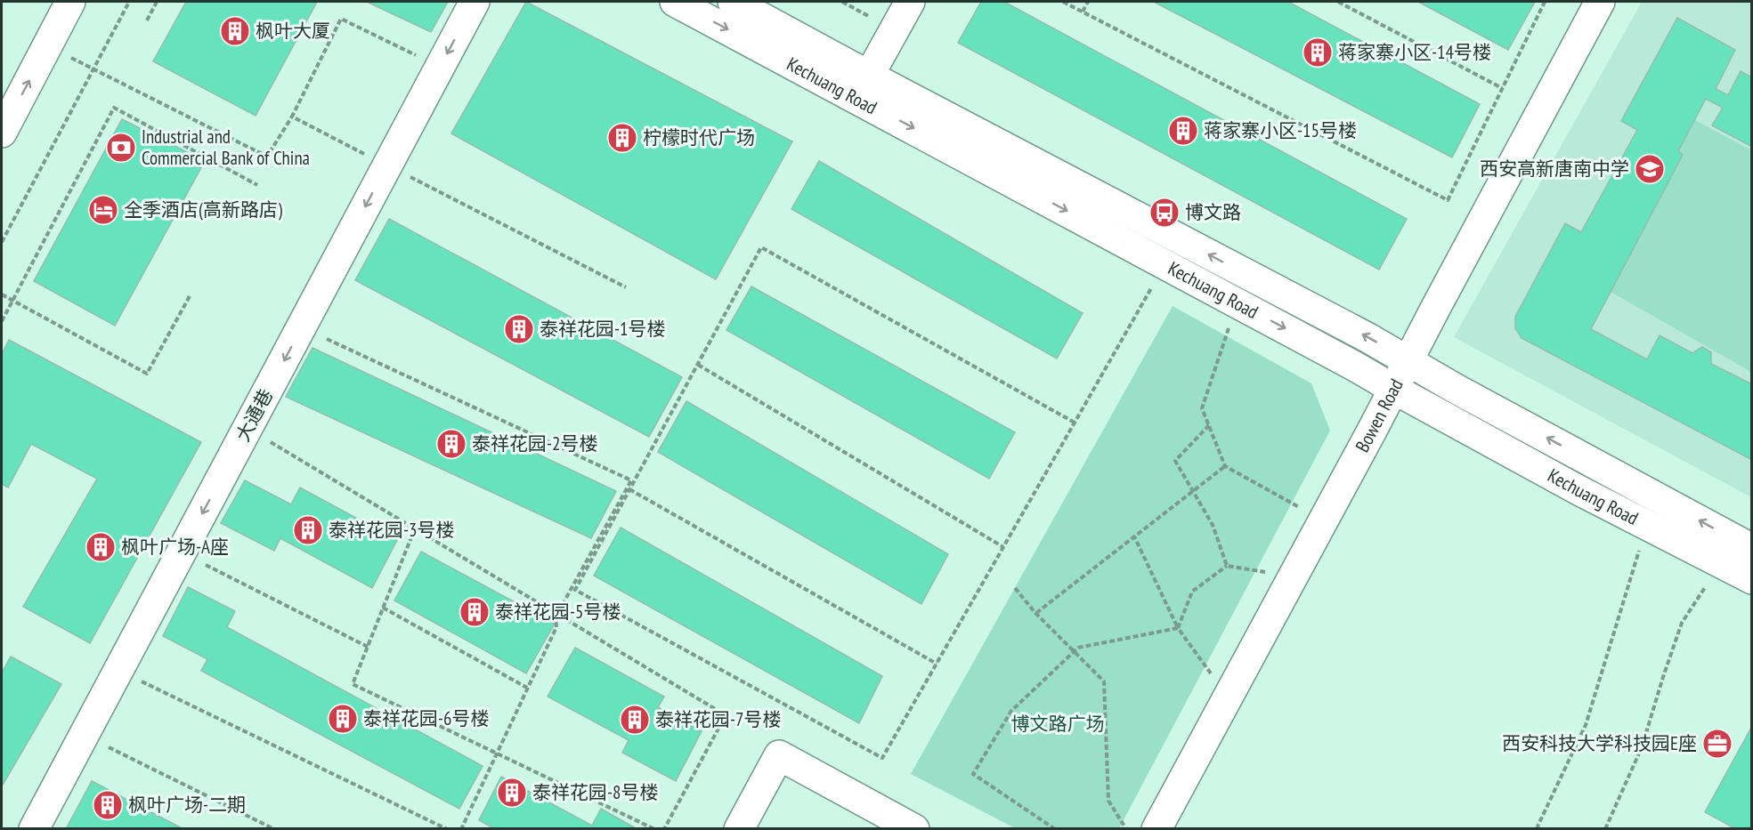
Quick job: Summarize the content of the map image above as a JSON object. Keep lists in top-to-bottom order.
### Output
{
  "streets": {
    "street": ["Kechuang Road", "大通巷", "Bowen Road"]
  },
  "crossings": [
    ["Kechuang Road", "Bowen Road"]
  ],
  "one_way": ["大通巷"],
  "parks": ["博文路广场"],
  "places": {
    "building": [
      "枫叶大厦",
      "蒋家寨小区-14号楼",
      "蒋家寨小区-15号楼",
      "柠檬时代广场",
      "泰祥花园-1号楼",
      "泰祥花园-2号楼",
      "泰祥花园-3号楼",
      "枫叶广场-A座",
      "泰祥花园-5号楼",
      "泰祥花园-6号楼",
      "泰祥花园-7号楼",
      "泰祥花园-8号楼",
      "枫叶广场-二期"
    ],
    "bank": ["Industrial and Commercial Bank of China"],
    "school or university": ["西安高新唐南中学"],
    "hotel": ["全季酒店(高新路店)"],
    "bus stop": ["博文路"],
    "office": ["西安科技大学科技园E座"]
  }
}
